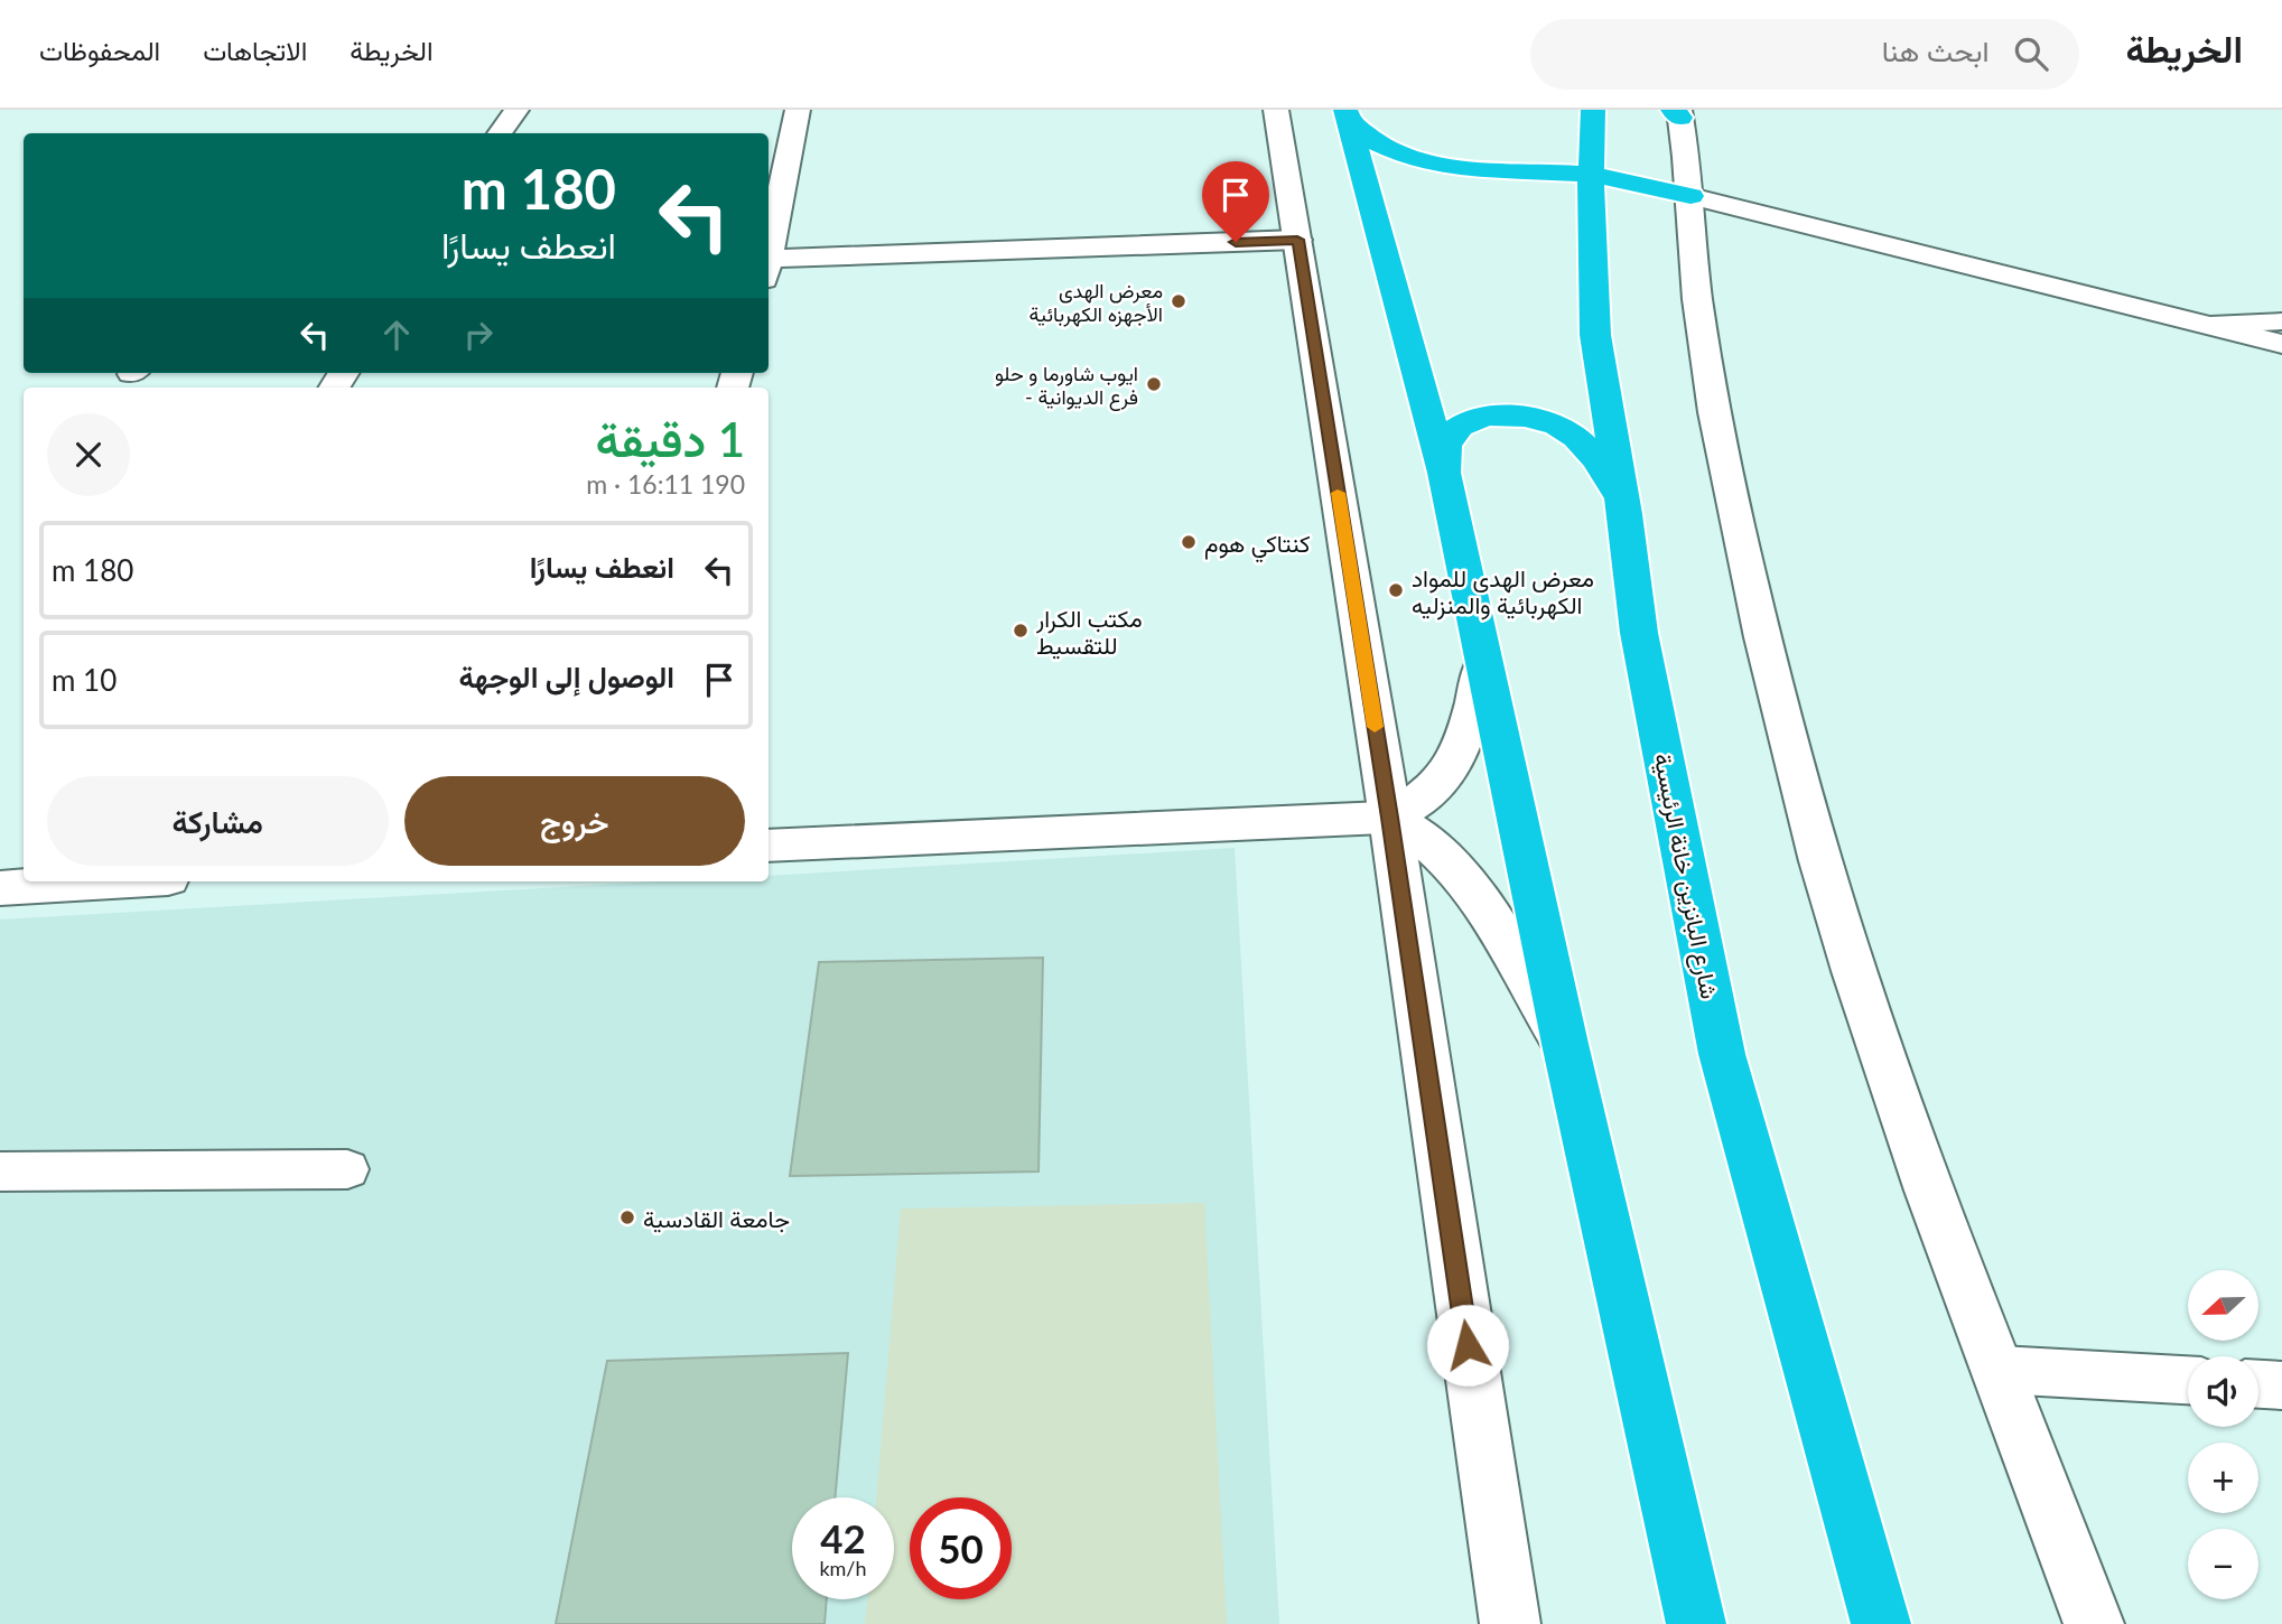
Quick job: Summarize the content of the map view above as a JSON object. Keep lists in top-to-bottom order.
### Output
{
  "streets": {
    "highway": ["شارع البانزين خانة الرئيسية"]
  },
  "places": [
    "معرض الهدى الأجهزه الكهربائية",
    "ايوب شاورما و حلو - فرع الديوانية",
    "كنتاكي هوم",
    "معرض الهدى للمواد الكهربائية والمنزليه",
    "مكتب الكرار للتقسيط",
    "جامعة القادسية"
  ],
  "north": "left",
  "page": {
    "header": "الخريطة",
    "search": "ابحث هنا",
    "nav": ["الخريطة", "الاتجاهات", "المحفوظات"],
    "turn": ["180 m", "انعطف يسارًا"],
    "heading": ["1 دقيقة", "190 m · 16:11"],
    "list": [
      {
        "name": "انعطف يسارًا",
        "value": "180 m"
      },
      {
        "name": "الوصول إلى الوجهة",
        "value": "10 m"
      }
    ],
    "buttons": ["خروج", "مشاركة"],
    "map_buttons": ["+", "−"],
    "speed": "42 km/h",
    "limit": "50"
  }
}
